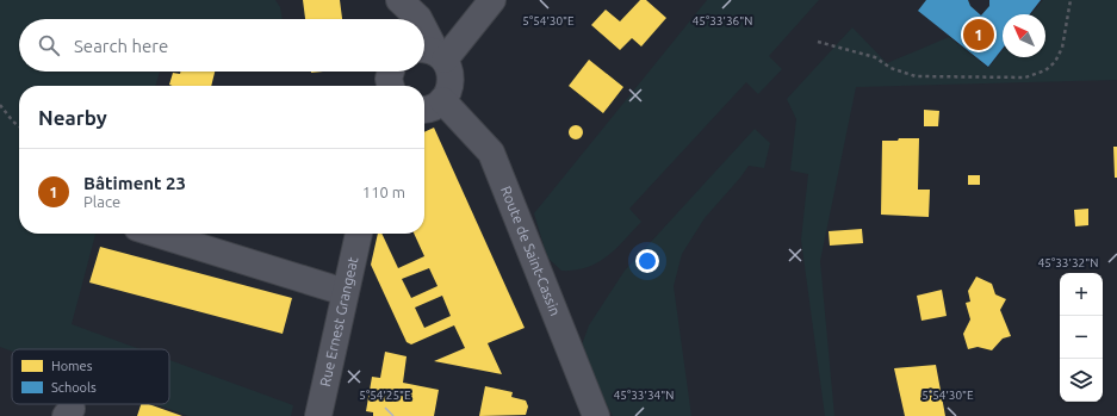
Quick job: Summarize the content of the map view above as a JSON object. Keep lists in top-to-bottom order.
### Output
{
  "streets": {
    "street": ["Route de Saint-Cassin", "Rue Ernest Grangeat"]
  },
  "legend": ["Homes", "Schools"],
  "north": "top left",
  "page": {
    "pins": "1",
    "search": "Search here",
    "heading": "Nearby",
    "list": [
      {
        "mark": "1",
        "name": "Bâtiment 23",
        "note": "Place",
        "value": "110 m"
      }
    ],
    "map_buttons": ["+", "−"]
  },
  "coordinates": [
    "5°54'30\"E",
    "45°33'36\"N",
    "45°33'32\"N",
    "5°54'25\"E",
    "45°33'34\"N"
  ]
}
